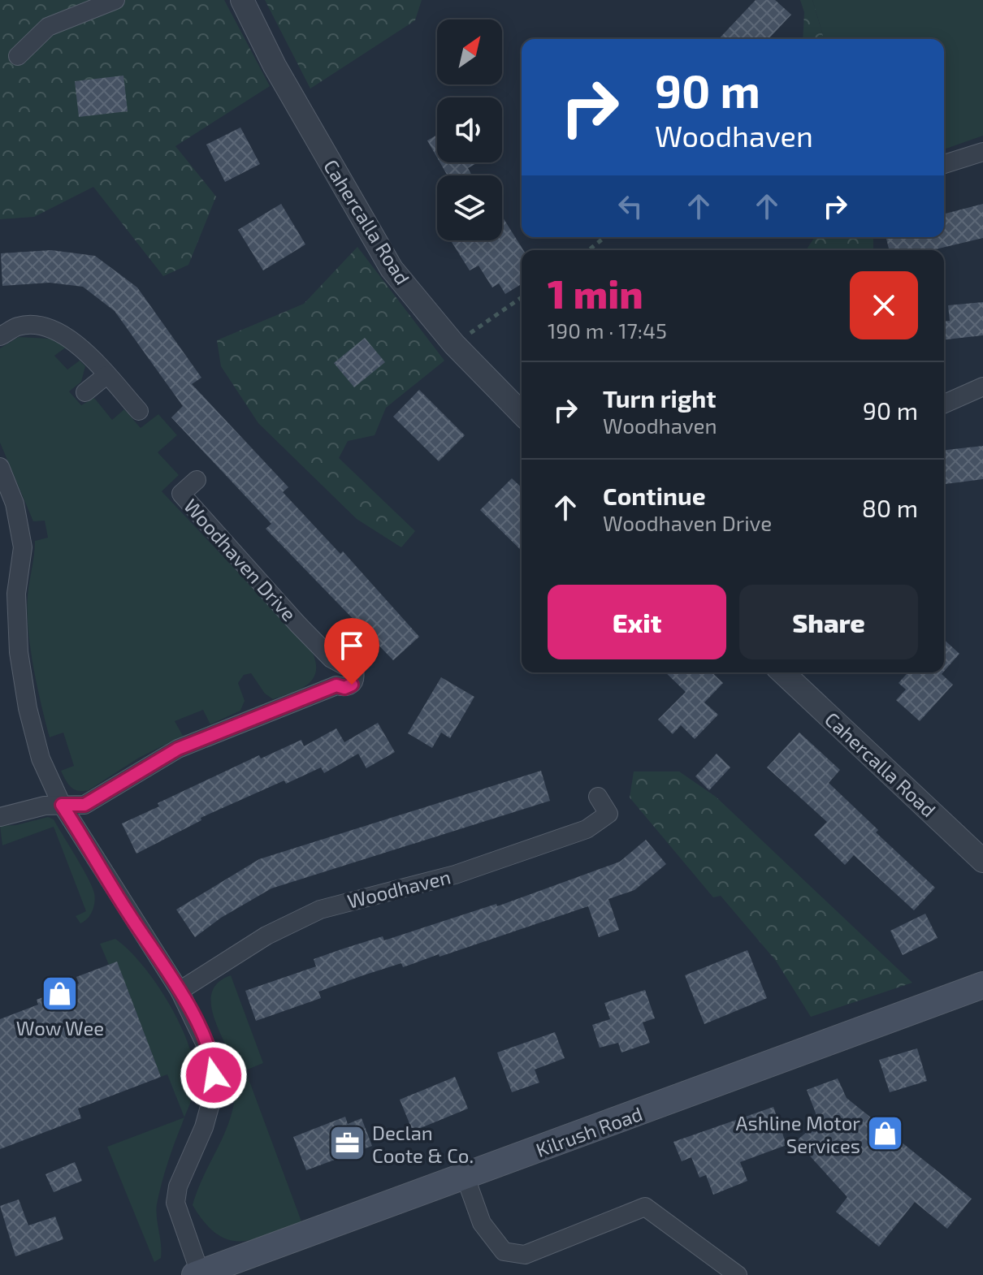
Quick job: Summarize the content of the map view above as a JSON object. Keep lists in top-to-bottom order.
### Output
{
  "streets": {
    "main road": ["Kilrush Road"],
    "street": ["Cahercalla Road", "Woodhaven Drive", "Woodhaven"]
  },
  "places": {
    "shop": ["Wow Wee", "Ashline Motor Services"],
    "office": ["Declan Coote & Co."]
  },
  "north": "top right",
  "page": {
    "turn": ["90 m", "Woodhaven"],
    "heading": ["1 min", "190 m · 17:45"],
    "list": [
      {
        "name": "Turn right",
        "note": "Woodhaven",
        "value": "90 m"
      },
      {
        "name": "Continue",
        "note": "Woodhaven Drive",
        "value": "80 m"
      }
    ],
    "buttons": ["Exit", "Share"]
  }
}
